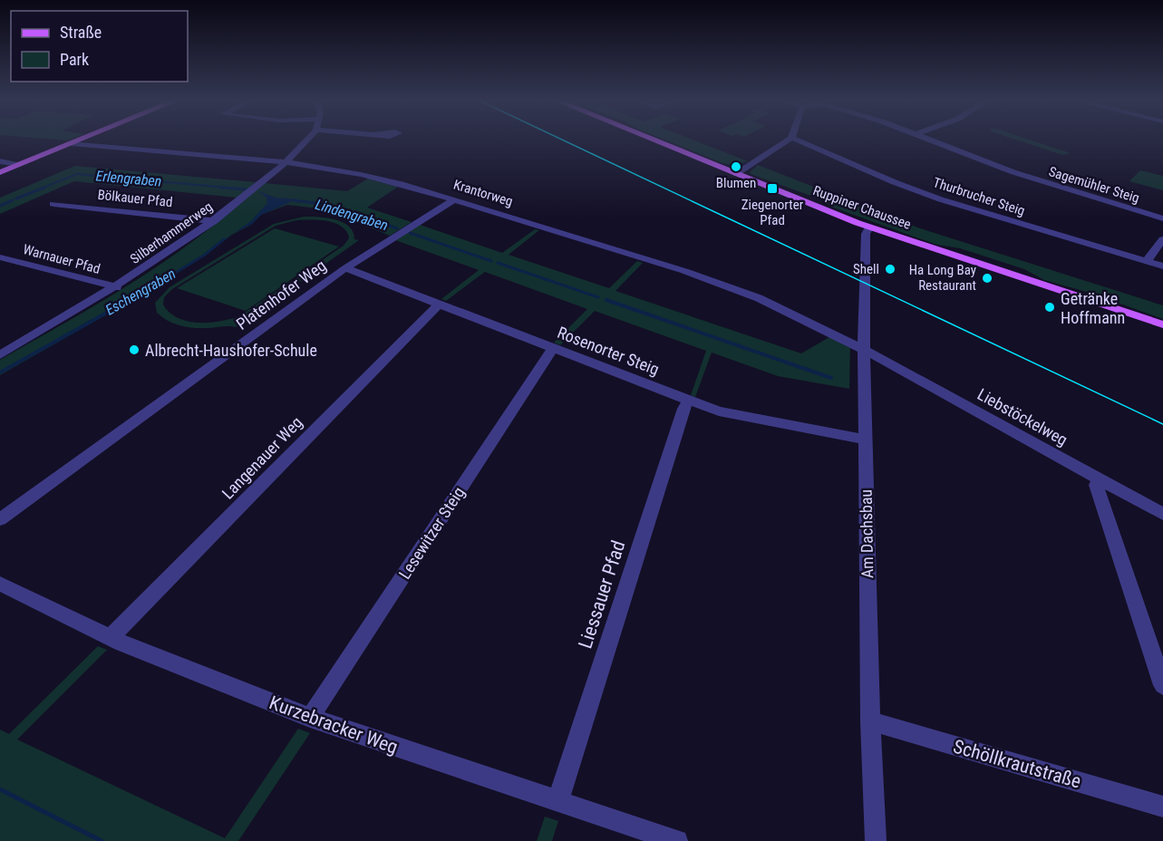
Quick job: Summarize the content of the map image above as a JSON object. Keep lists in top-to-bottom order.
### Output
{
  "streets": {
    "main road": ["Ruppiner Chaussee"],
    "street": [
      "Sagemühler Steig",
      "Krantorweg",
      "Thurbrucher Steig",
      "Bölkauer Pfad",
      "Silberhammerweg",
      "Warnauer Pfad",
      "Platenhofer Weg",
      "Rosenorter Steig",
      "Liebstöckelweg",
      "Langenauer Weg",
      "Lesewitzer Steig",
      "Am Dachsbau",
      "Liessauer Pfad",
      "Kurzebracker Weg",
      "Schöllkrautstraße"
    ]
  },
  "crossings": [
    ["Krantorweg", "Silberhammerweg"],
    ["Krantorweg", "Platenhofer Weg"],
    ["Krantorweg", "Liebstöckelweg"],
    ["Krantorweg", "Am Dachsbau"],
    ["Bölkauer Pfad", "Silberhammerweg"],
    ["Ruppiner Chaussee", "Am Dachsbau"],
    ["Silberhammerweg", "Warnauer Pfad"],
    ["Platenhofer Weg", "Rosenorter Steig"],
    ["Rosenorter Steig", "Langenauer Weg"],
    ["Rosenorter Steig", "Lesewitzer Steig"],
    ["Rosenorter Steig", "Am Dachsbau"],
    ["Rosenorter Steig", "Liessauer Pfad"],
    ["Liebstöckelweg", "Am Dachsbau"],
    ["Langenauer Weg", "Kurzebracker Weg"],
    ["Lesewitzer Steig", "Kurzebracker Weg"],
    ["Am Dachsbau", "Schöllkrautstraße"],
    ["Liessauer Pfad", "Kurzebracker Weg"]
  ],
  "water": ["Erlengraben", "Lindengraben", "Eschengraben"],
  "places": {
    "other": [
      "Blumen",
      "Shell",
      "Ha Long Bay Restaurant",
      "Getränke Hoffmann",
      "Albrecht-Haushofer-Schule"
    ],
    "transit": ["Ziegenorter Pfad"]
  },
  "legend": ["Straße", "Park"]
}
